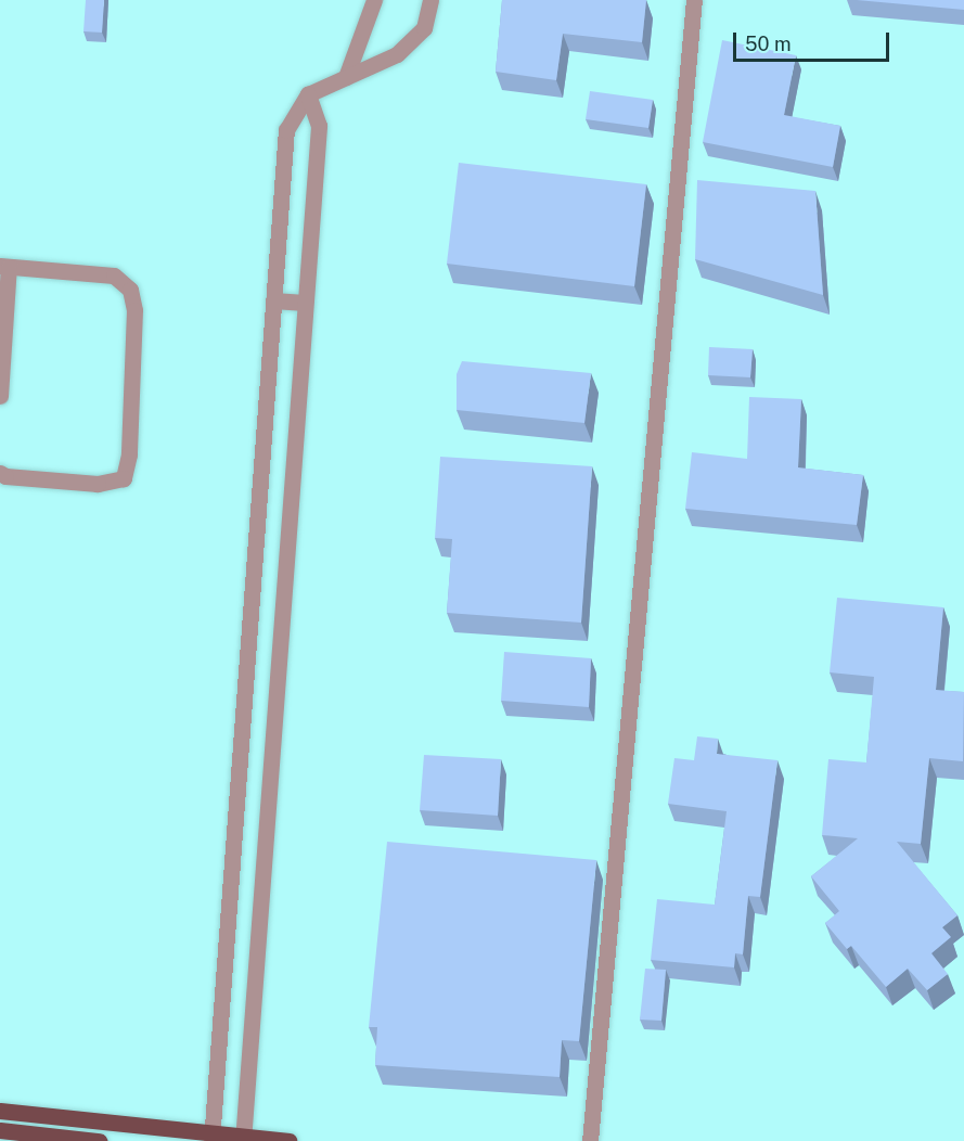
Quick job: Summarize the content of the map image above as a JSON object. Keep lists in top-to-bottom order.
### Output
{
  "scale_bar": "50 m"
}
